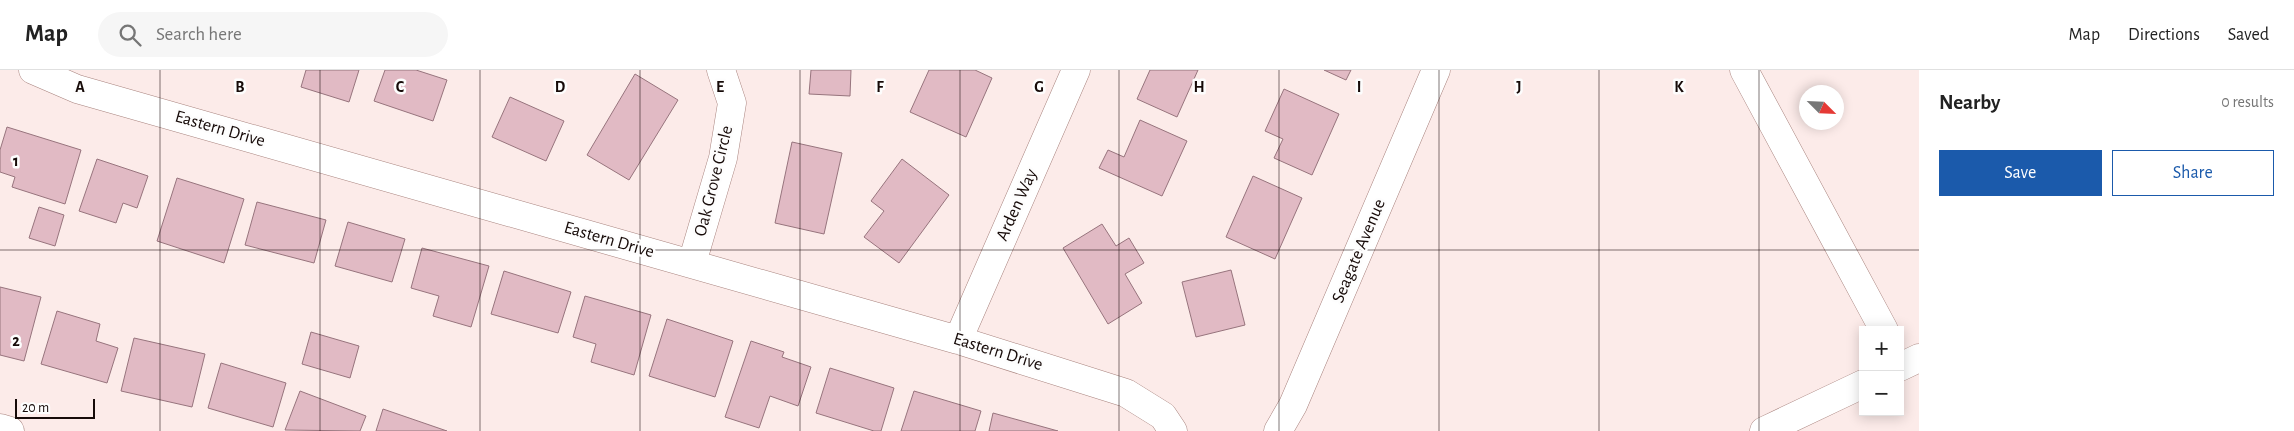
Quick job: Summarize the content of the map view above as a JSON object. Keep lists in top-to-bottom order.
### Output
{
  "streets": {
    "street": [
      "Eastern Drive",
      "Oak Grove Circle",
      "Arden Way",
      "Seagate Avenue"
    ]
  },
  "crossings": [
    ["Eastern Drive", "Oak Grove Circle"],
    ["Eastern Drive", "Arden Way"]
  ],
  "scale_bar": "20 m",
  "north": "bottom right",
  "page": {
    "header": "Map",
    "search": "Search here",
    "nav": ["Map", "Directions", "Saved"],
    "heading": ["Nearby", "0 results"],
    "buttons": ["Save", "Share"],
    "map_buttons": ["+", "−"],
    "scale": "20 m"
  },
  "grid": {
    "columns": [
      "A",
      "B",
      "C",
      "D",
      "E",
      "F",
      "G",
      "H",
      "I",
      "J",
      "K"
    ],
    "rows": ["1", "2"]
  }
}
